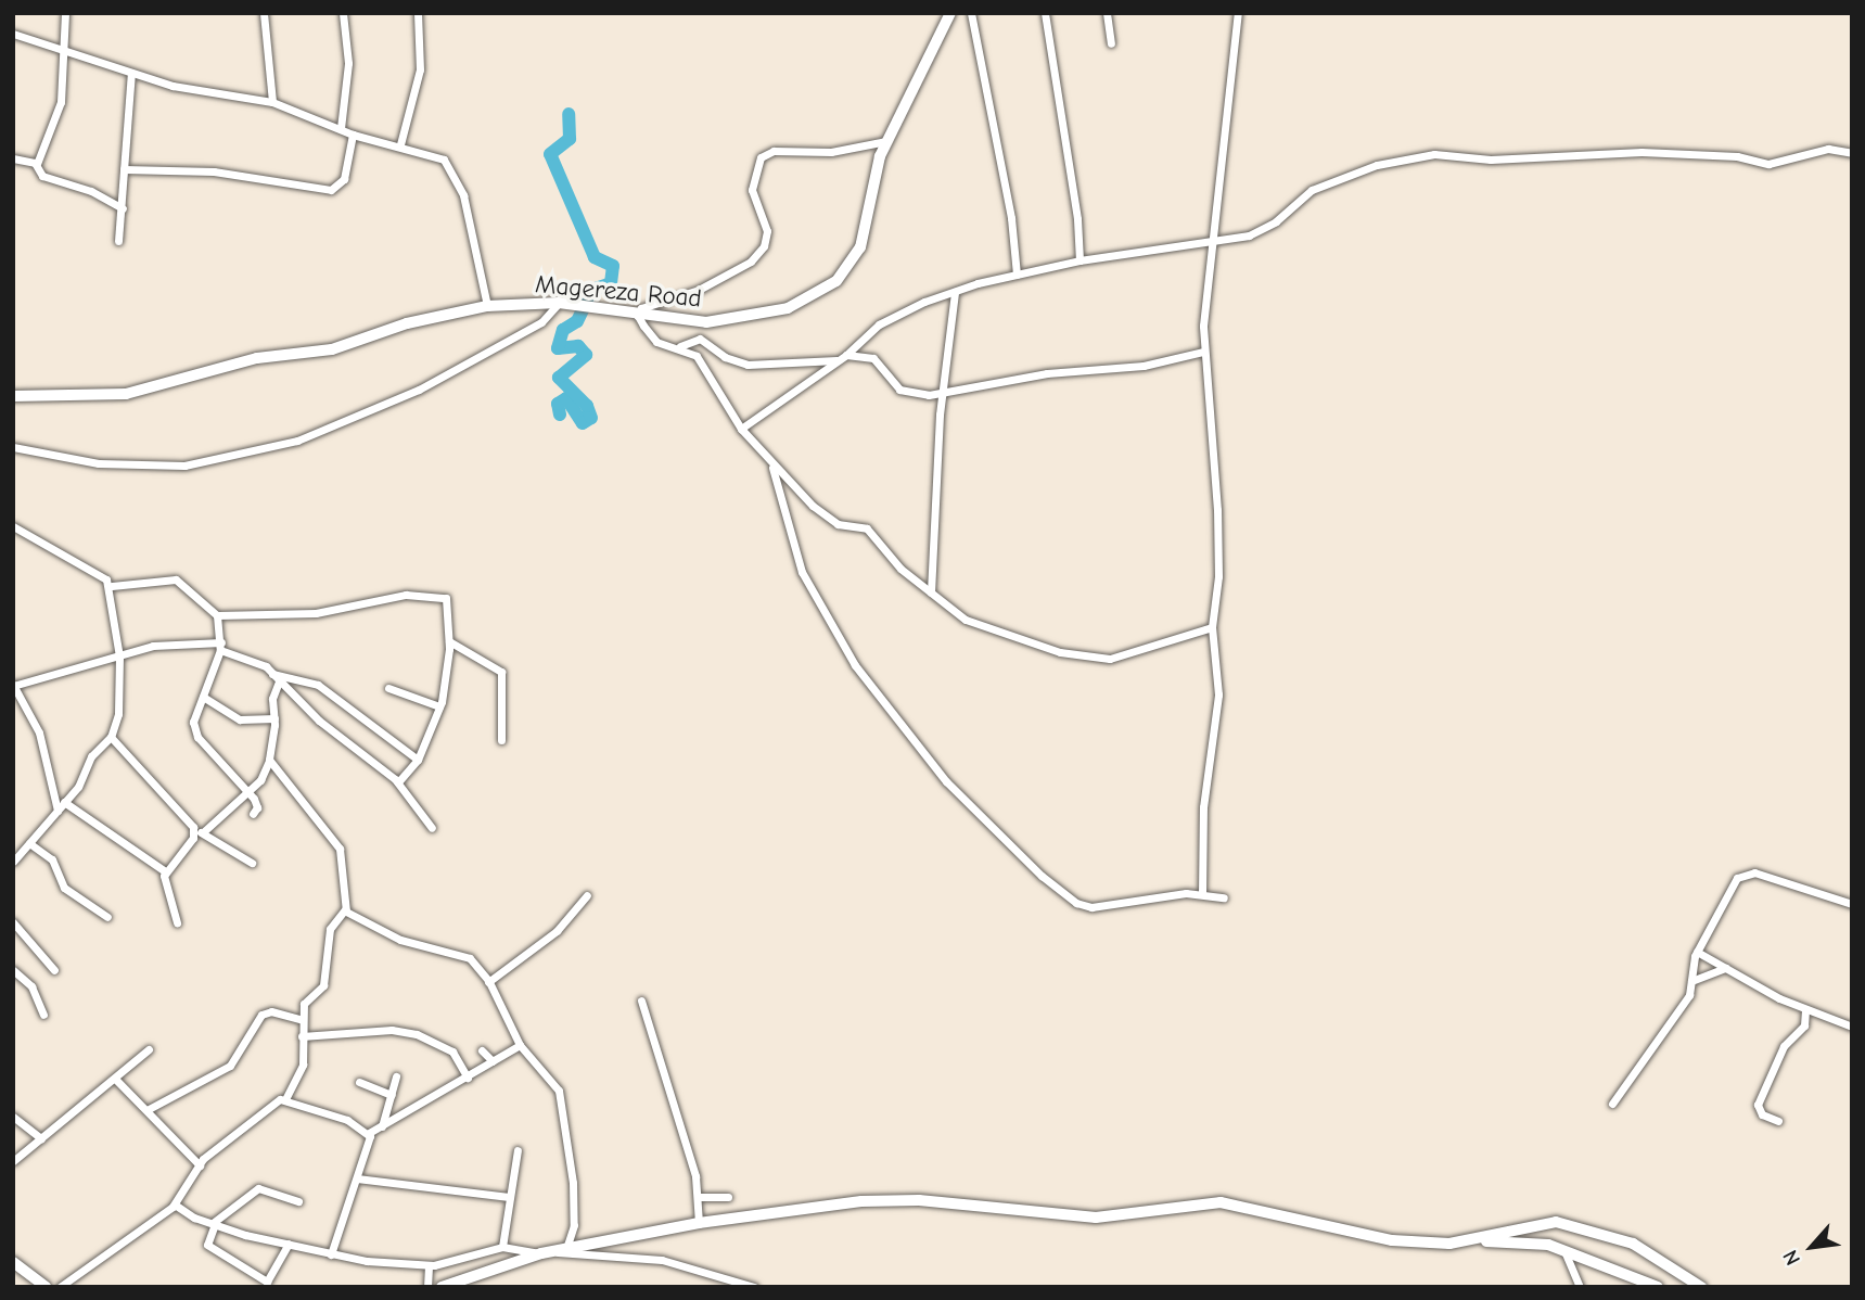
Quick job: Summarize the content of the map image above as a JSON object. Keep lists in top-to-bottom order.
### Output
{
  "streets": {
    "street": ["Magereza Road"]
  },
  "north": "bottom left"
}
